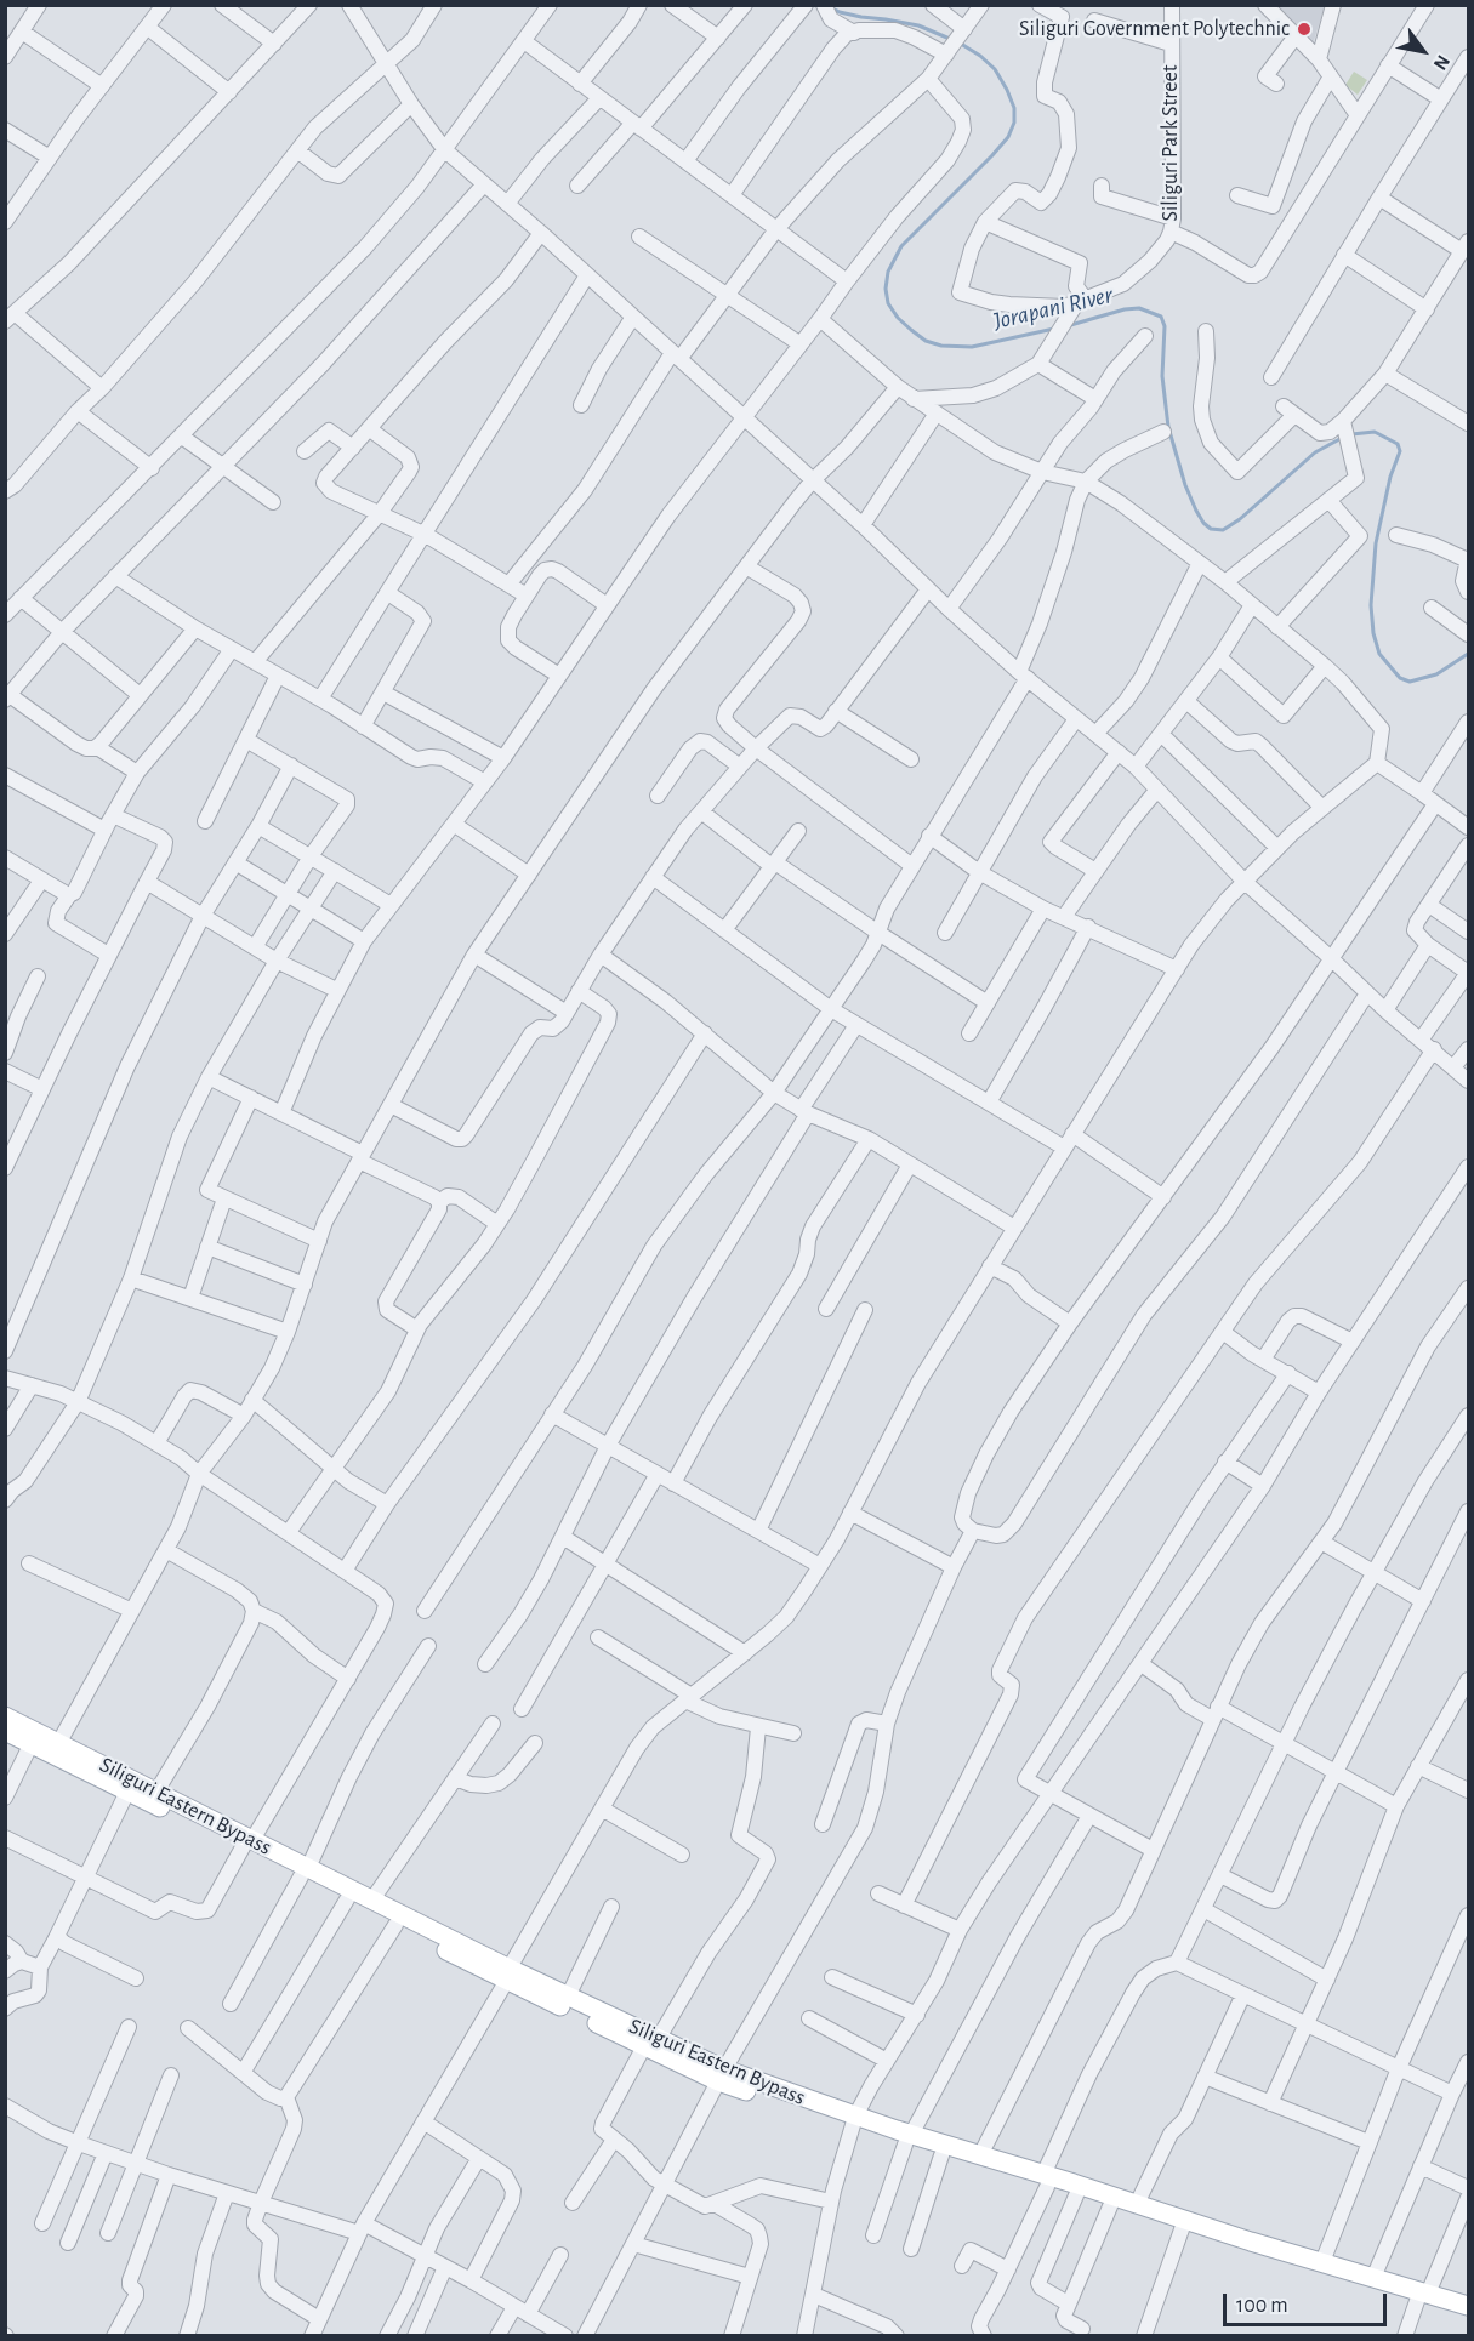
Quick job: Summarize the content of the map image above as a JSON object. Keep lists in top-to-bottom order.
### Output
{
  "streets": {
    "main road": ["Siliguri Eastern Bypass"],
    "street": ["Siliguri Park Street"]
  },
  "water": ["Jorapani River"],
  "places": ["Siliguri Government Polytechnic"],
  "scale_bar": "100 m",
  "north": "bottom right"
}
